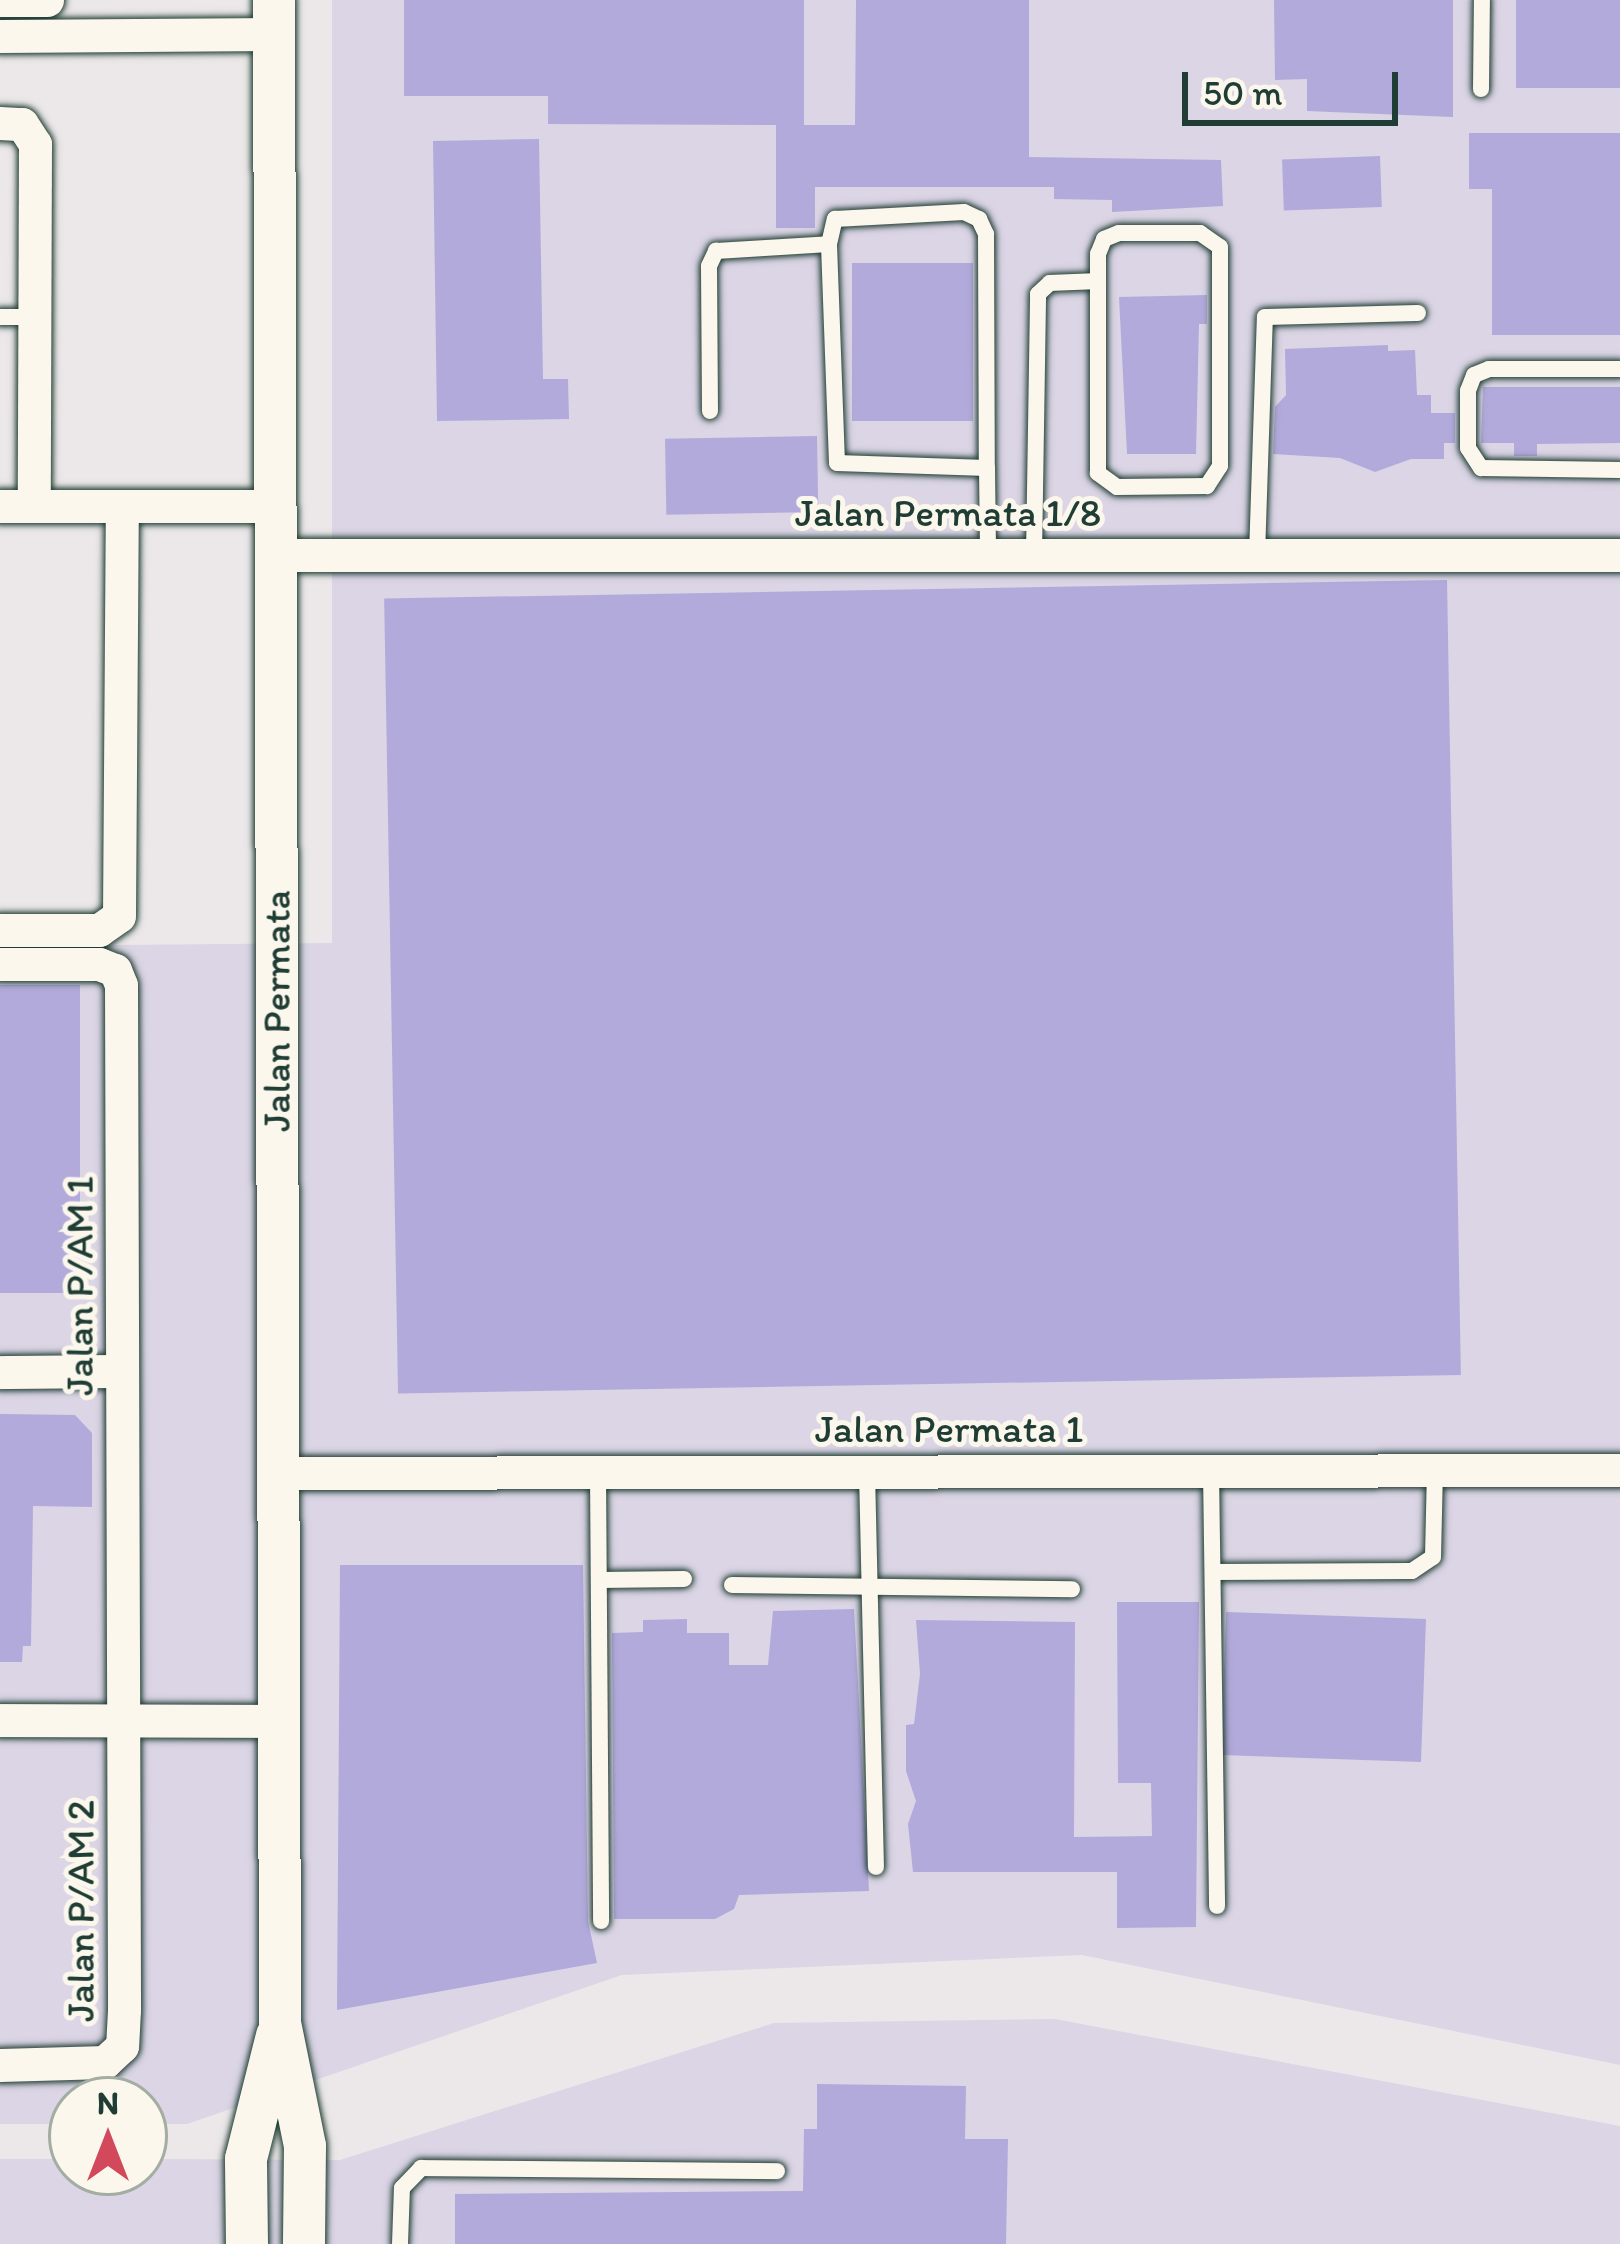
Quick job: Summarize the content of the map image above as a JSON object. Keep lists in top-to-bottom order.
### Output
{
  "streets": {
    "street": [
      "Jalan Permata 1/8",
      "Jalan Permata",
      "Jalan P/AM 1",
      "Jalan Permata 1",
      "Jalan P/AM 2"
    ]
  },
  "crossings": [
    ["Jalan Permata 1/8", "Jalan Permata"],
    ["Jalan Permata", "Jalan Permata 1"],
    ["Jalan P/AM 1", "Jalan P/AM 2"]
  ],
  "scale_bar": "50 m",
  "north": "top"
}
